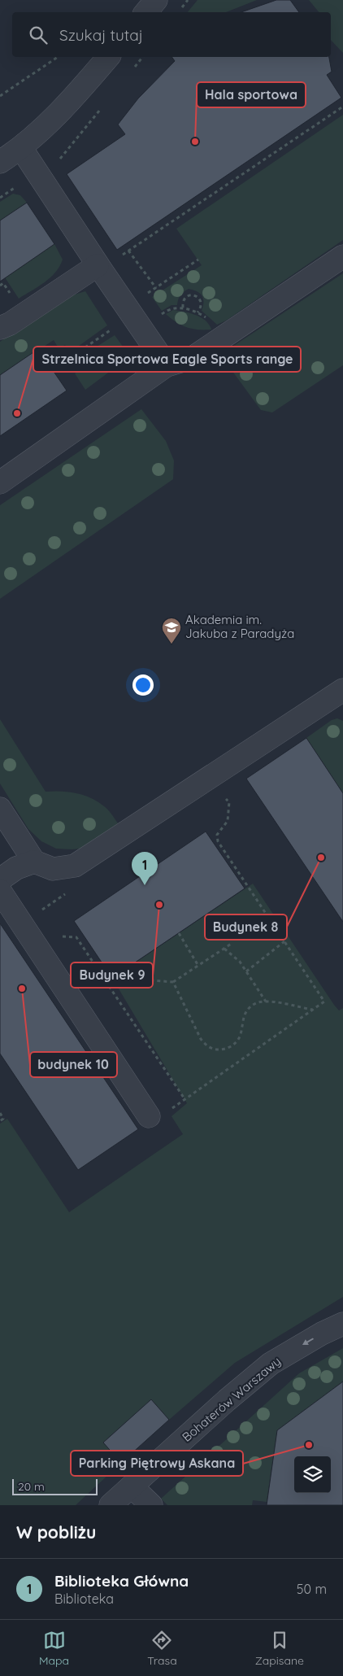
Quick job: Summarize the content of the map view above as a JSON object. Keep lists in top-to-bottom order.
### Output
{
  "streets": {
    "street": ["Bohaterów Warszawy"]
  },
  "one_way": ["Bohaterów Warszawy"],
  "places": {
    "other": [
      "Hala sportowa",
      "Strzelnica Sportowa Eagle Sports range",
      "Budynek 8",
      "Budynek 9",
      "budynek 10",
      "Parking Piętrowy Askana"
    ],
    "school or university": ["Akademia im. Jakuba z Paradyża"]
  },
  "scale_bar": "20 m",
  "page": {
    "search": "Szukaj tutaj",
    "pins": "1",
    "scale": "20 m",
    "heading": "W pobliżu",
    "list": [
      {
        "mark": "1",
        "name": "Biblioteka Główna",
        "note": "Biblioteka",
        "value": "50 m"
      }
    ],
    "nav": ["Mapa", "Trasa", "Zapisane"]
  }
}
